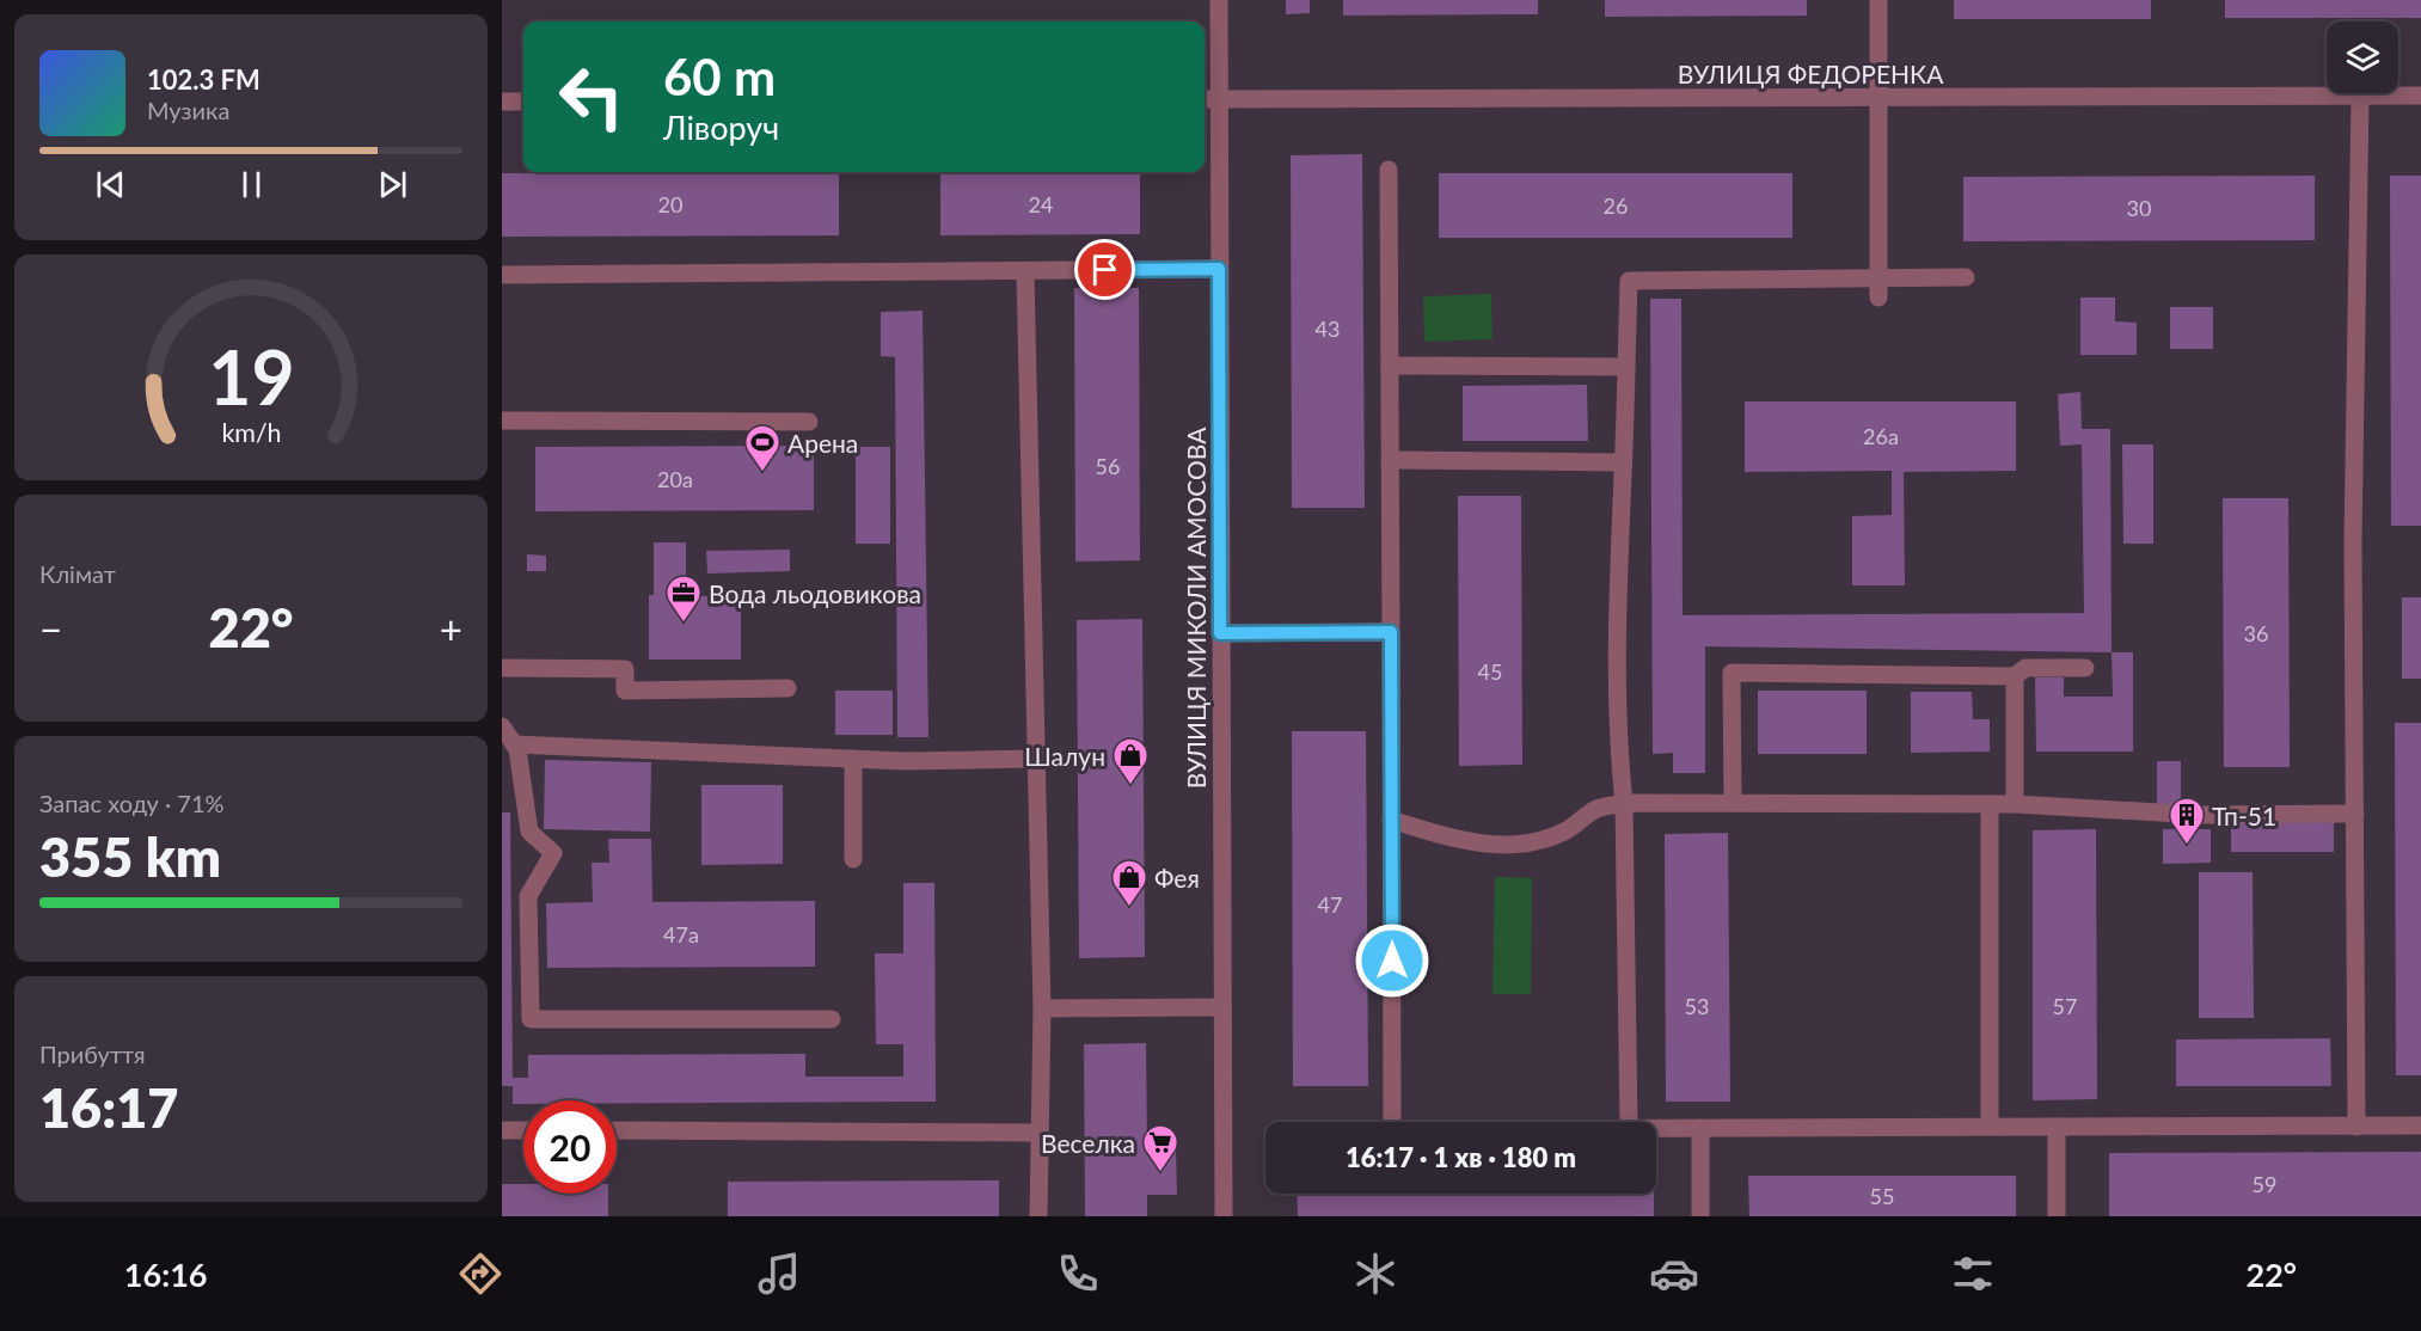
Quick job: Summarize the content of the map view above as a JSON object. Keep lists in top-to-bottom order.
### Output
{
  "streets": {
    "street": ["ВУЛИЦЯ ФЕДОРЕНКА", "ВУЛИЦЯ МИКОЛИ АМОСОВА"]
  },
  "crossings": [
    ["ВУЛИЦЯ ФЕДОРЕНКА", "ВУЛИЦЯ МИКОЛИ АМОСОВА"]
  ],
  "places": {
    "sports": ["Арена"],
    "office": ["Вода льодовикова"],
    "shop": ["Шалун", "Фея"],
    "building": ["Тп-51"],
    "supermarket": ["Веселка"]
  },
  "house_numbers": [
    "20",
    "24",
    "26",
    "30",
    "43",
    "26а",
    "56",
    "20а",
    "36",
    "45",
    "47",
    "47а",
    "53",
    "57",
    "59",
    "55"
  ],
  "page": {
    "turn": ["60 m", "Ліворуч"],
    "song": ["102.3 FM", "Музика"],
    "tile": [
      "Клімат",
      ["Запас ходу · 71%", "355 km"],
      ["Прибуття", "16:17"]
    ],
    "heat": ["−", "22°", "+"],
    "limit": "20",
    "trip": "16:17 · 1 хв · 180 m",
    "tabs": ["16:16", "22°"],
    "gauge": ["19", "km/h"]
  }
}
